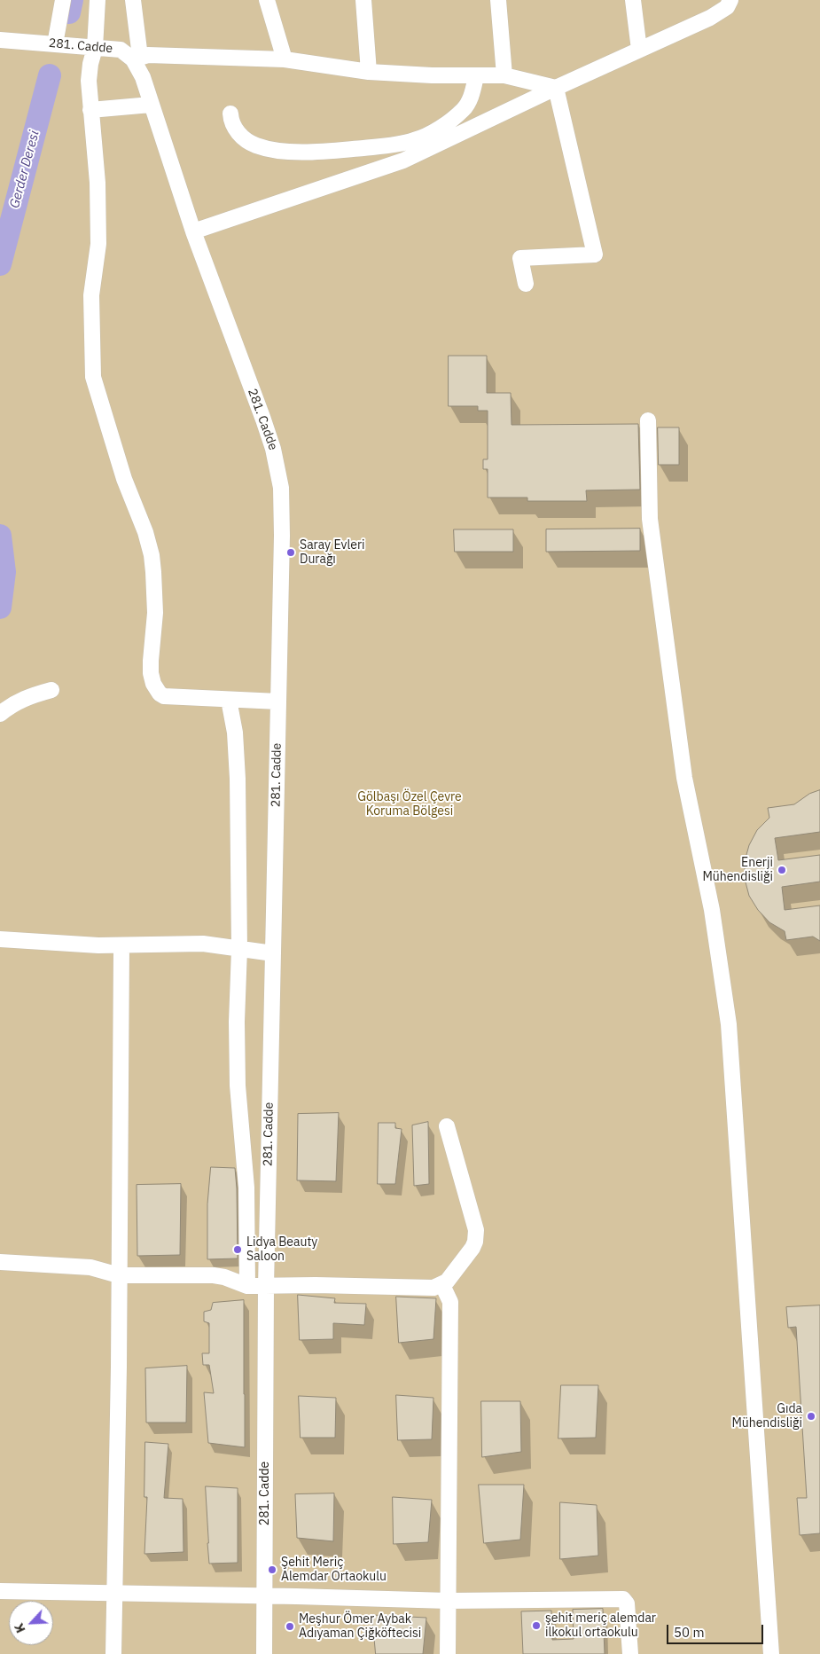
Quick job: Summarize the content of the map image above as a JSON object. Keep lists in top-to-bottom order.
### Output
{
  "streets": {
    "street": ["281. Cadde"]
  },
  "water": ["Gerder Deresi"],
  "parks": ["Gölbaşı Özel Çevre Koruma Bölgesi"],
  "places": [
    "Saray Evleri Durağı",
    "Enerji Mühendisliği",
    "Lidya Beauty Saloon",
    "Gıda Mühendisliği",
    "Şehit Meriç Alemdar Ortaokulu",
    "şehit meriç alemdar ilkokul ortaokulu",
    "Meşhur Ömer Aybak Adıyaman Çiğköftecisi"
  ],
  "scale_bar": "50 m",
  "north": "bottom left"
}
